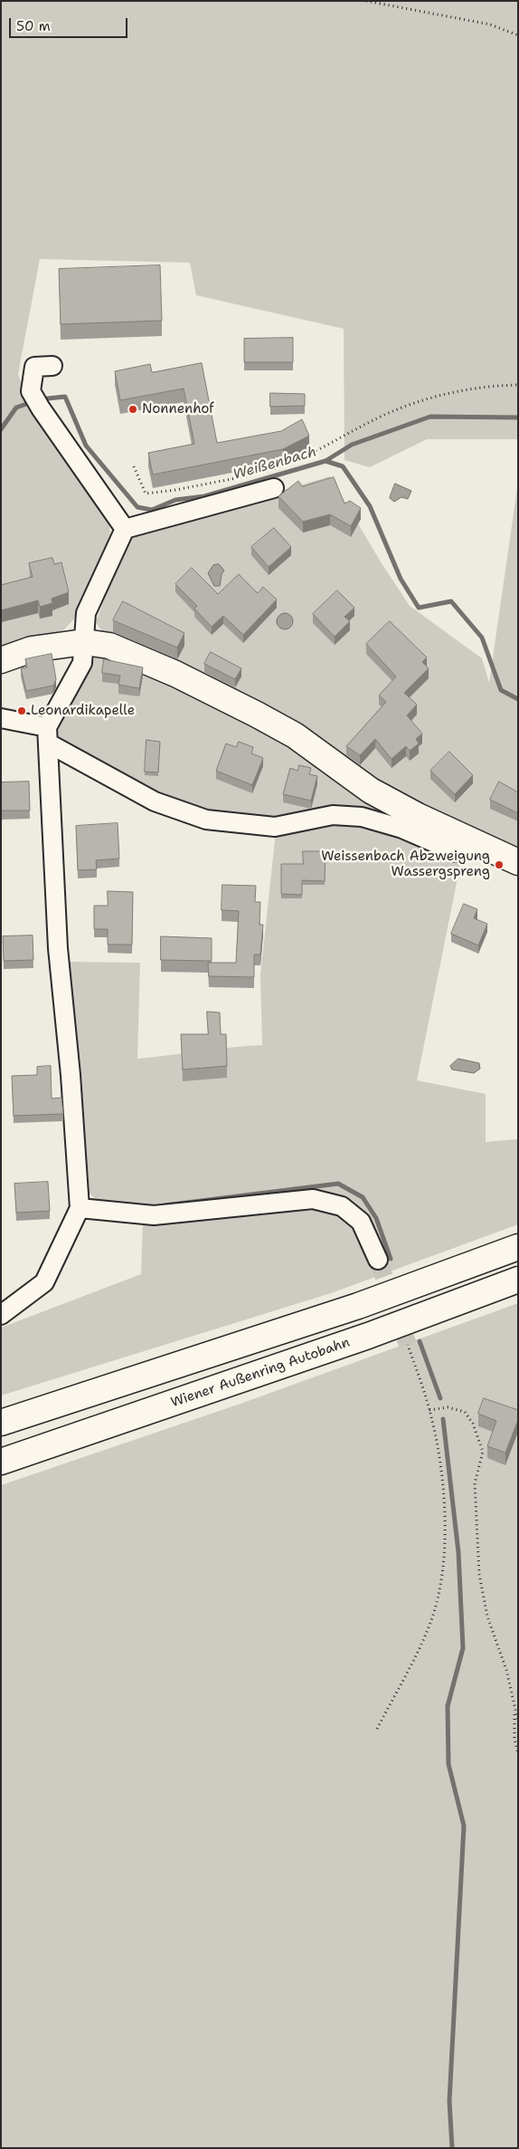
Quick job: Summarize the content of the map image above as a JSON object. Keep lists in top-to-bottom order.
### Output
{
  "streets": {
    "main road": ["Wiener Außenring Autobahn"]
  },
  "water": ["Weißenbach"],
  "places": ["Nonnenhof", "Leonardikapelle", "Weissenbach Abzweigung Wassergspreng"],
  "scale_bar": "50 m"
}
